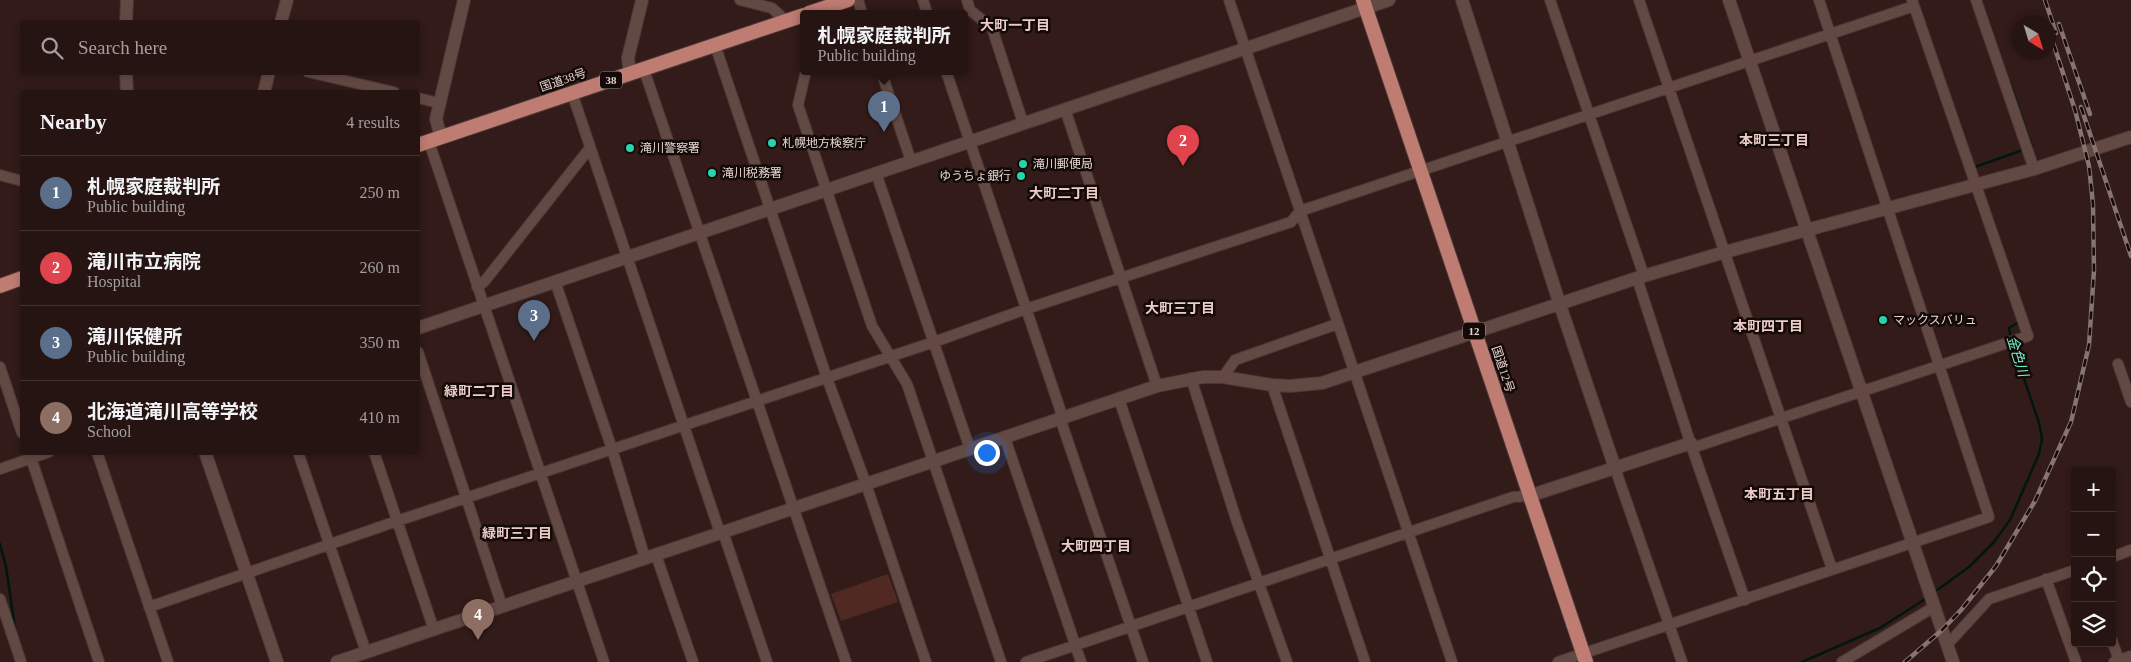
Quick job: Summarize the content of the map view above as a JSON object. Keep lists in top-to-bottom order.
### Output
{
  "streets": {
    "highway": [
      "国道38号",
      "38",
      "12",
      "国道12号"
    ]
  },
  "districts": [
    "大町一丁目",
    "本町三丁目",
    "大町二丁目",
    "大町三丁目",
    "本町四丁目",
    "緑町二丁目",
    "本町五丁目",
    "緑町三丁目",
    "大町四丁目"
  ],
  "water": ["金色川"],
  "places": [
    "札幌地方検察庁",
    "滝川警察署",
    "滝川郵便局",
    "滝川税務署",
    "ゆうちょ銀行",
    "マックスバリュ"
  ],
  "north": "bottom right",
  "page": {
    "popup": ["札幌家庭裁判所", "Public building"],
    "search": "Search here",
    "heading": ["Nearby", "4 results"],
    "pins": [
      "1",
      "2",
      "3",
      "4"
    ],
    "list": [
      {
        "mark": "1",
        "name": "札幌家庭裁判所",
        "note": "Public building",
        "value": "250 m"
      },
      {
        "mark": "2",
        "name": "滝川市立病院",
        "note": "Hospital",
        "value": "260 m"
      },
      {
        "mark": "3",
        "name": "滝川保健所",
        "note": "Public building",
        "value": "350 m"
      },
      {
        "mark": "4",
        "name": "北海道滝川高等学校",
        "note": "School",
        "value": "410 m"
      }
    ],
    "map_buttons": ["+", "−"]
  }
}
